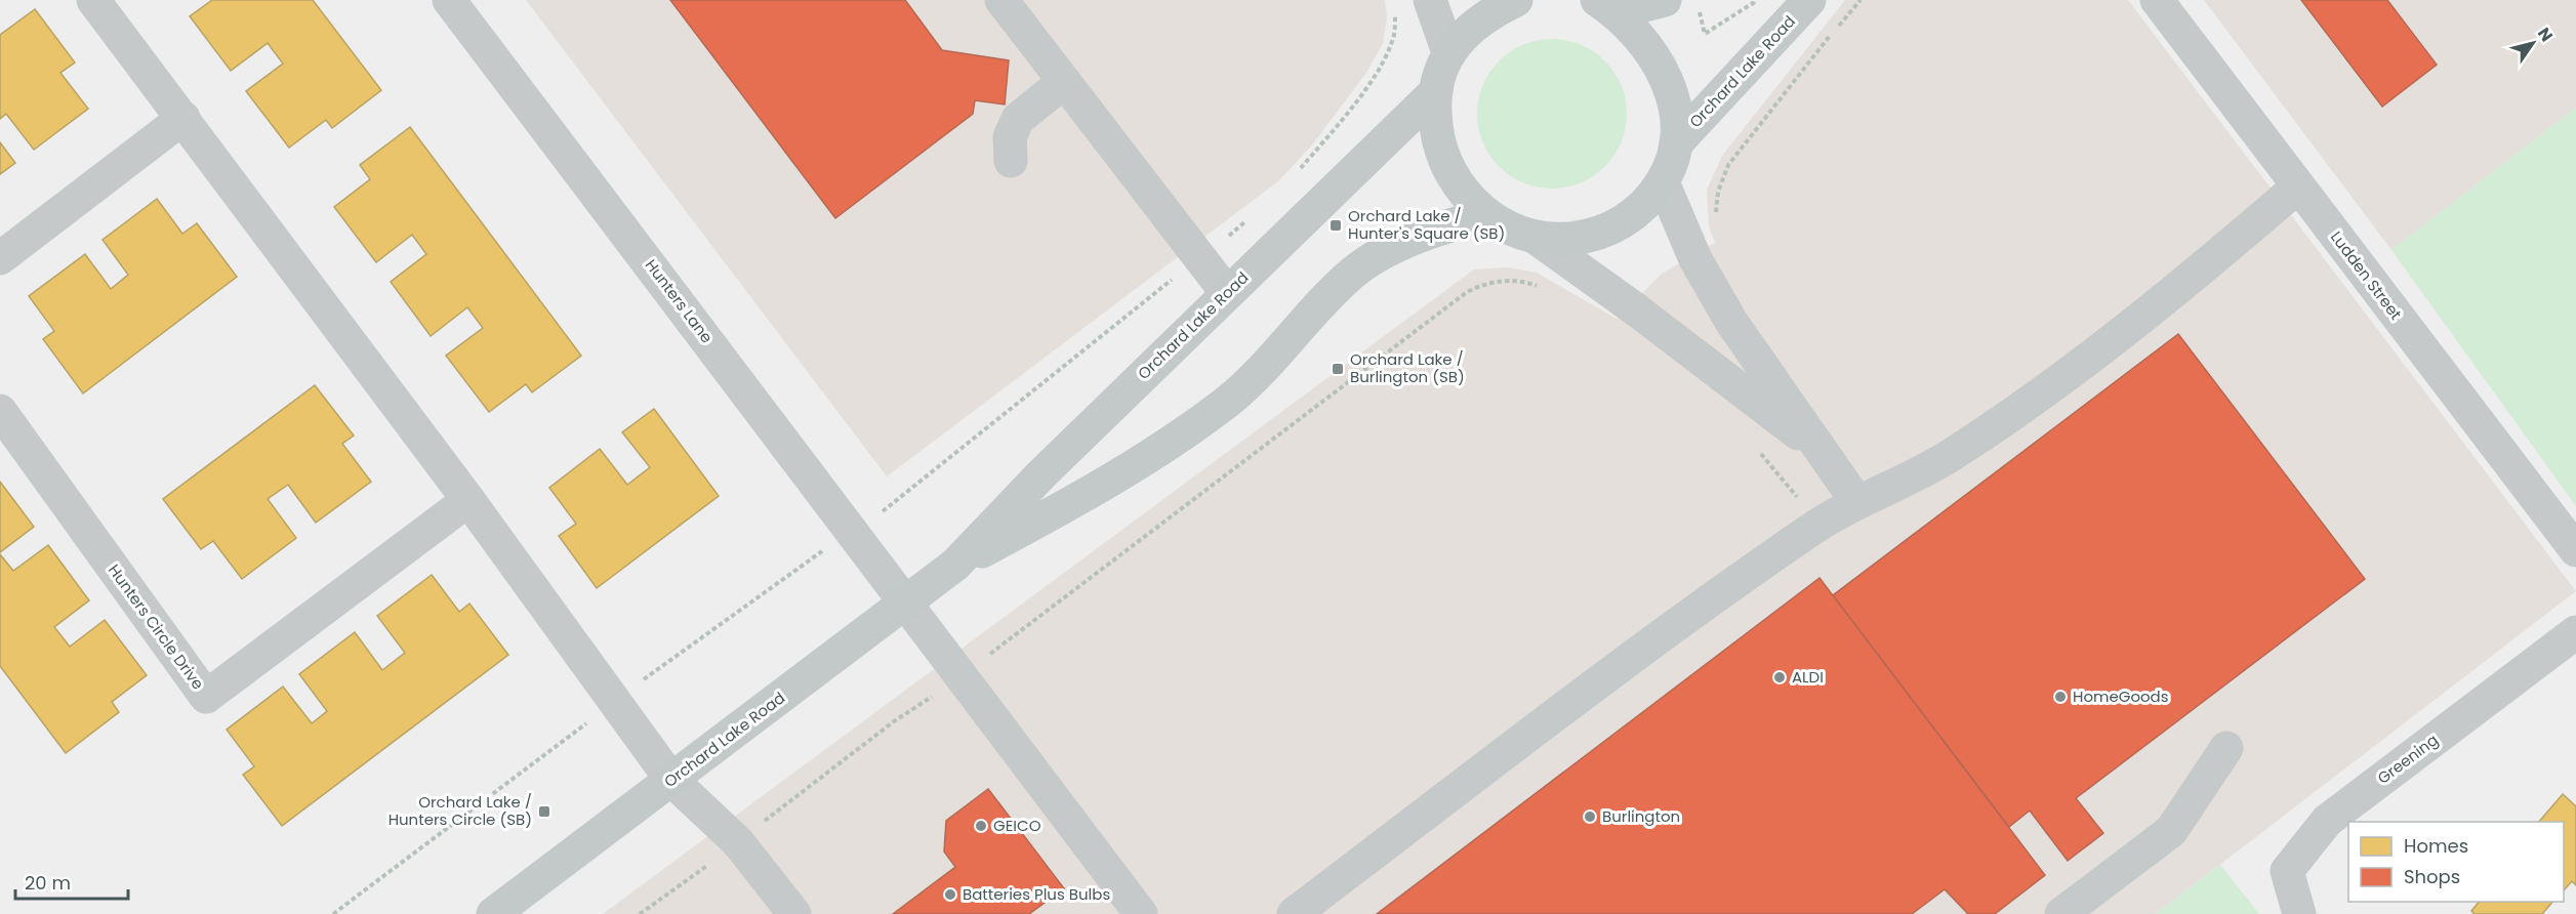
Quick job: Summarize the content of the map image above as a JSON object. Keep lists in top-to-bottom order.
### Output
{
  "streets": {
    "main road": ["Orchard Lake Road"],
    "street": [
      "Ludden Street",
      "Hunters Lane",
      "Hunters Circle Drive",
      "Greening"
    ]
  },
  "crossings": [
    ["Orchard Lake Road", "Hunters Lane"]
  ],
  "places": {
    "transit": ["Orchard Lake / Hunter's Square (SB)", "Orchard Lake / Burlington (SB)", "Orchard Lake / Hunters Circle (SB)"],
    "other": [
      "ALDI",
      "HomeGoods",
      "Burlington",
      "GEICO",
      "Batteries Plus Bulbs"
    ]
  },
  "legend": ["Homes", "Shops"],
  "scale_bar": "20 m",
  "north": "top right"
}
